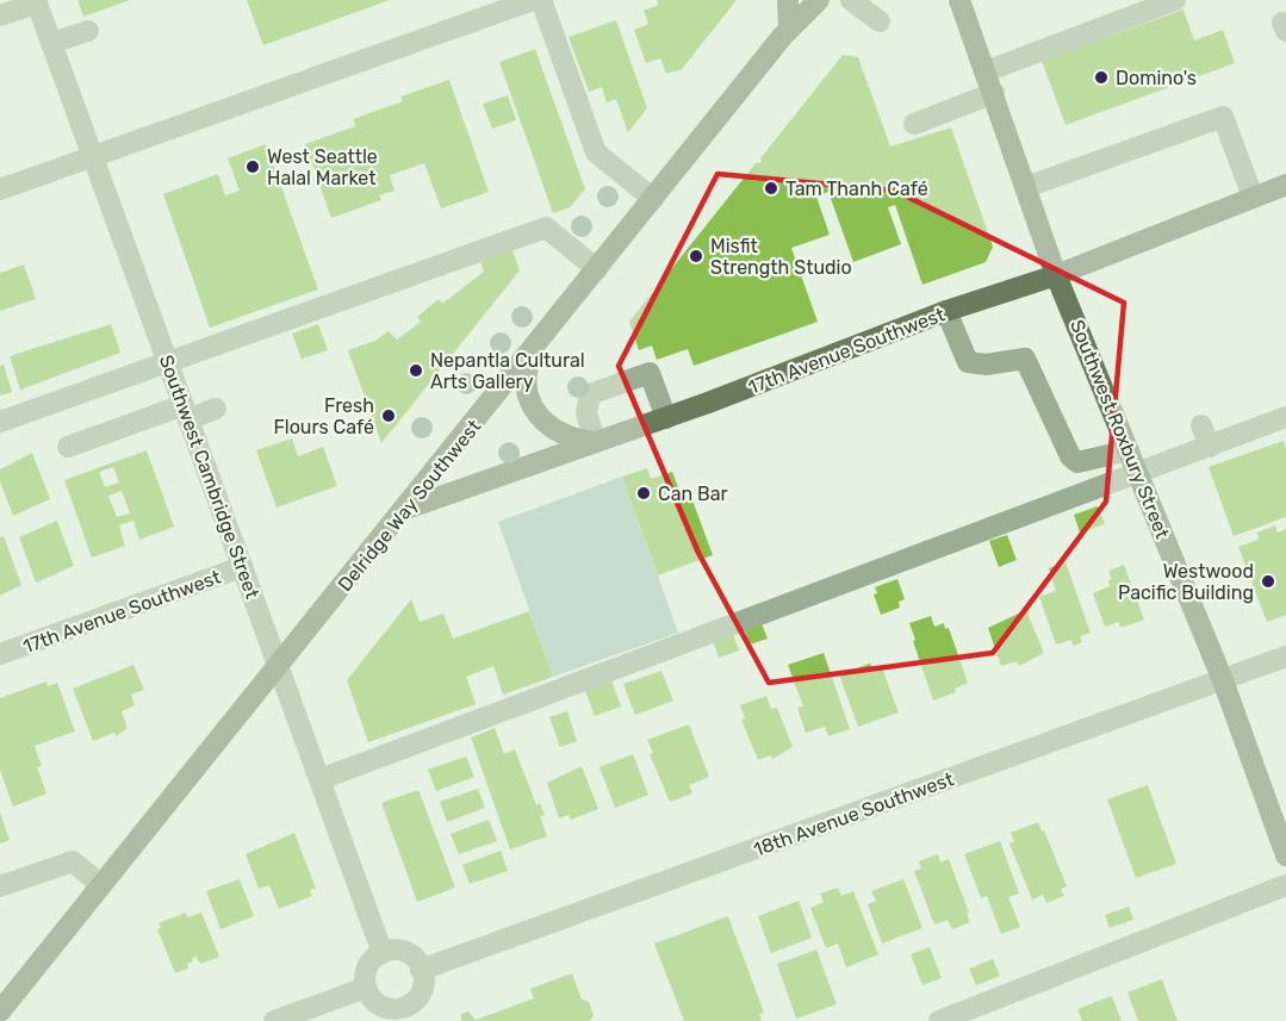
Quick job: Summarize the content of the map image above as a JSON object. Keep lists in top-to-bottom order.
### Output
{
  "streets": {
    "main road": ["17th Avenue Southwest", "Southwest Roxbury Street", "Delridge Way Southwest"],
    "street": ["Southwest Cambridge Street", "18th Avenue Southwest"]
  },
  "crossings": [
    ["17th Avenue Southwest", "Southwest Roxbury Street"],
    ["17th Avenue Southwest", "Southwest Cambridge Street"],
    ["17th Avenue Southwest", "Delridge Way Southwest"],
    ["Southwest Roxbury Street", "18th Avenue Southwest"],
    ["Southwest Cambridge Street", "Delridge Way Southwest"],
    ["Southwest Cambridge Street", "18th Avenue Southwest"]
  ],
  "places": [
    "Domino's",
    "West Seattle Halal Market",
    "Tam Thanh Café",
    "Misfit Strength Studio",
    "Nepantla Cultural Arts Gallery",
    "Fresh Flours Café",
    "Can Bar",
    "Westwood Pacific Building"
  ]
}
